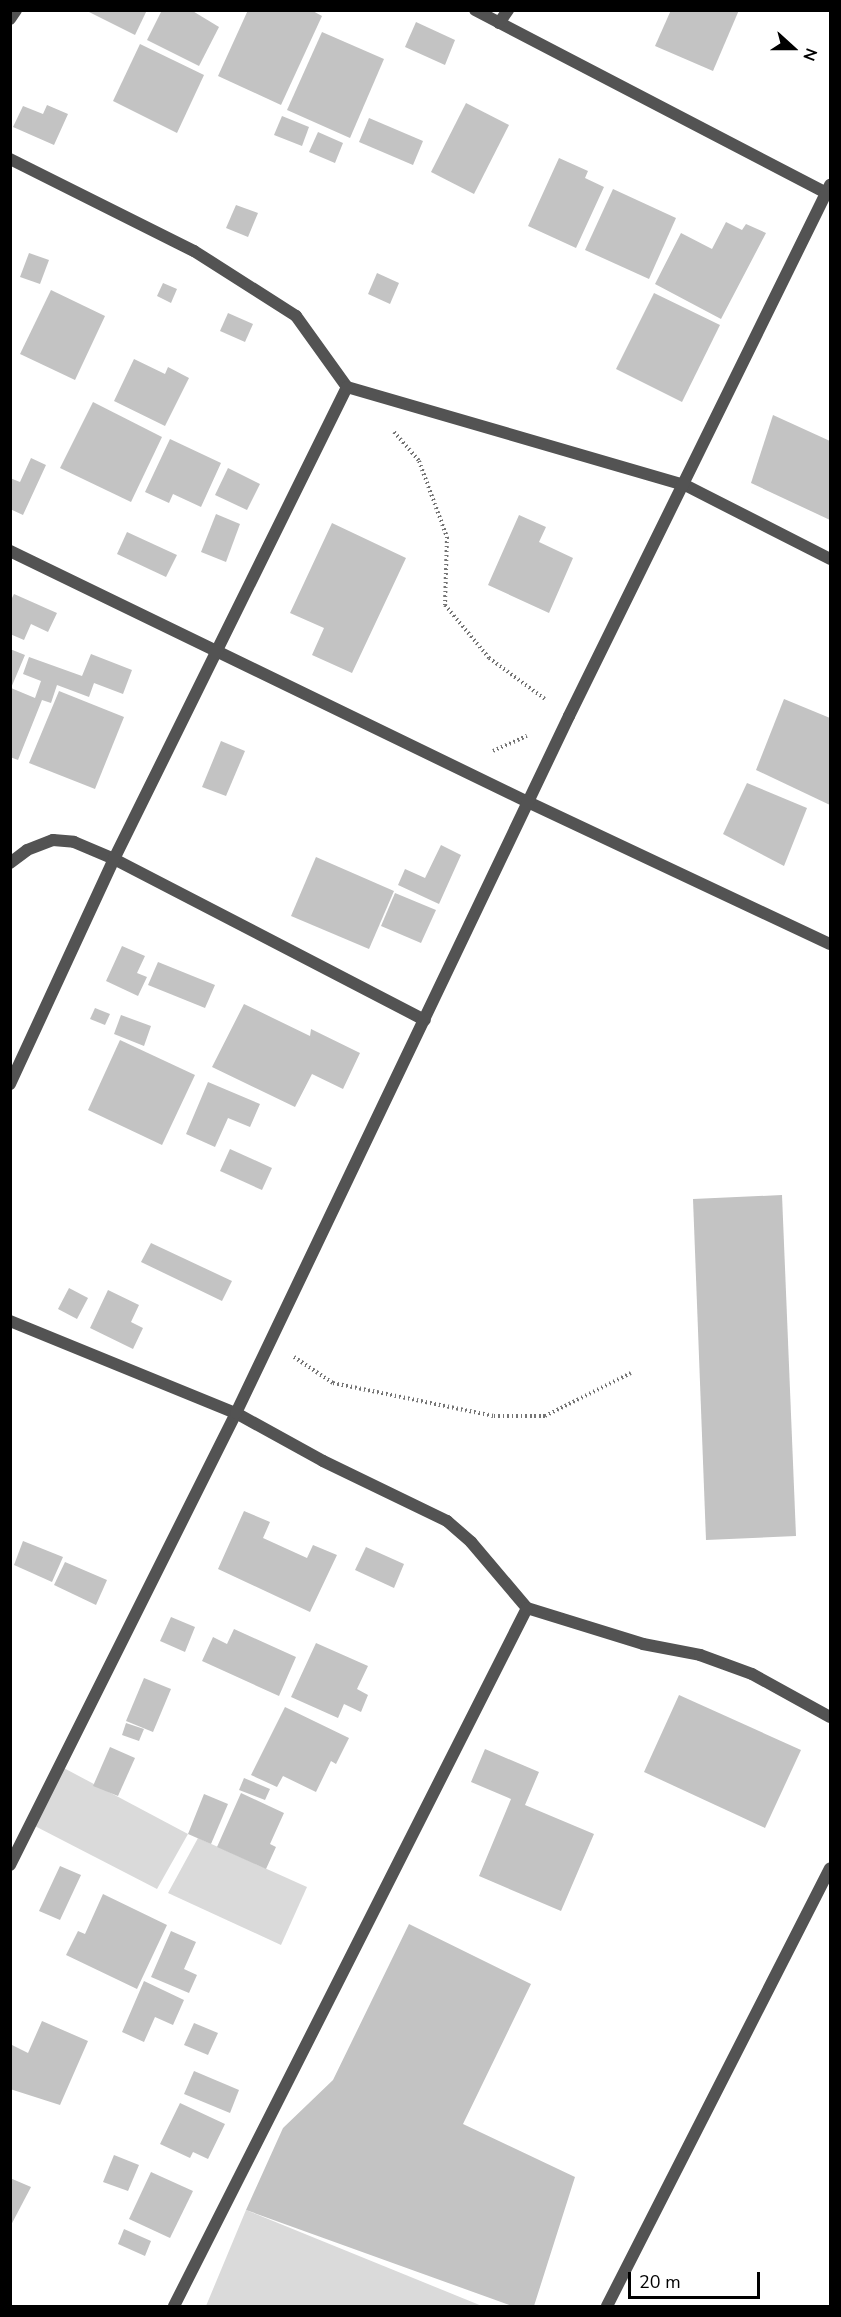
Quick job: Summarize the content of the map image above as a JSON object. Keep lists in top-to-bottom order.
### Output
{
  "scale_bar": "20 m",
  "north": "right"
}
